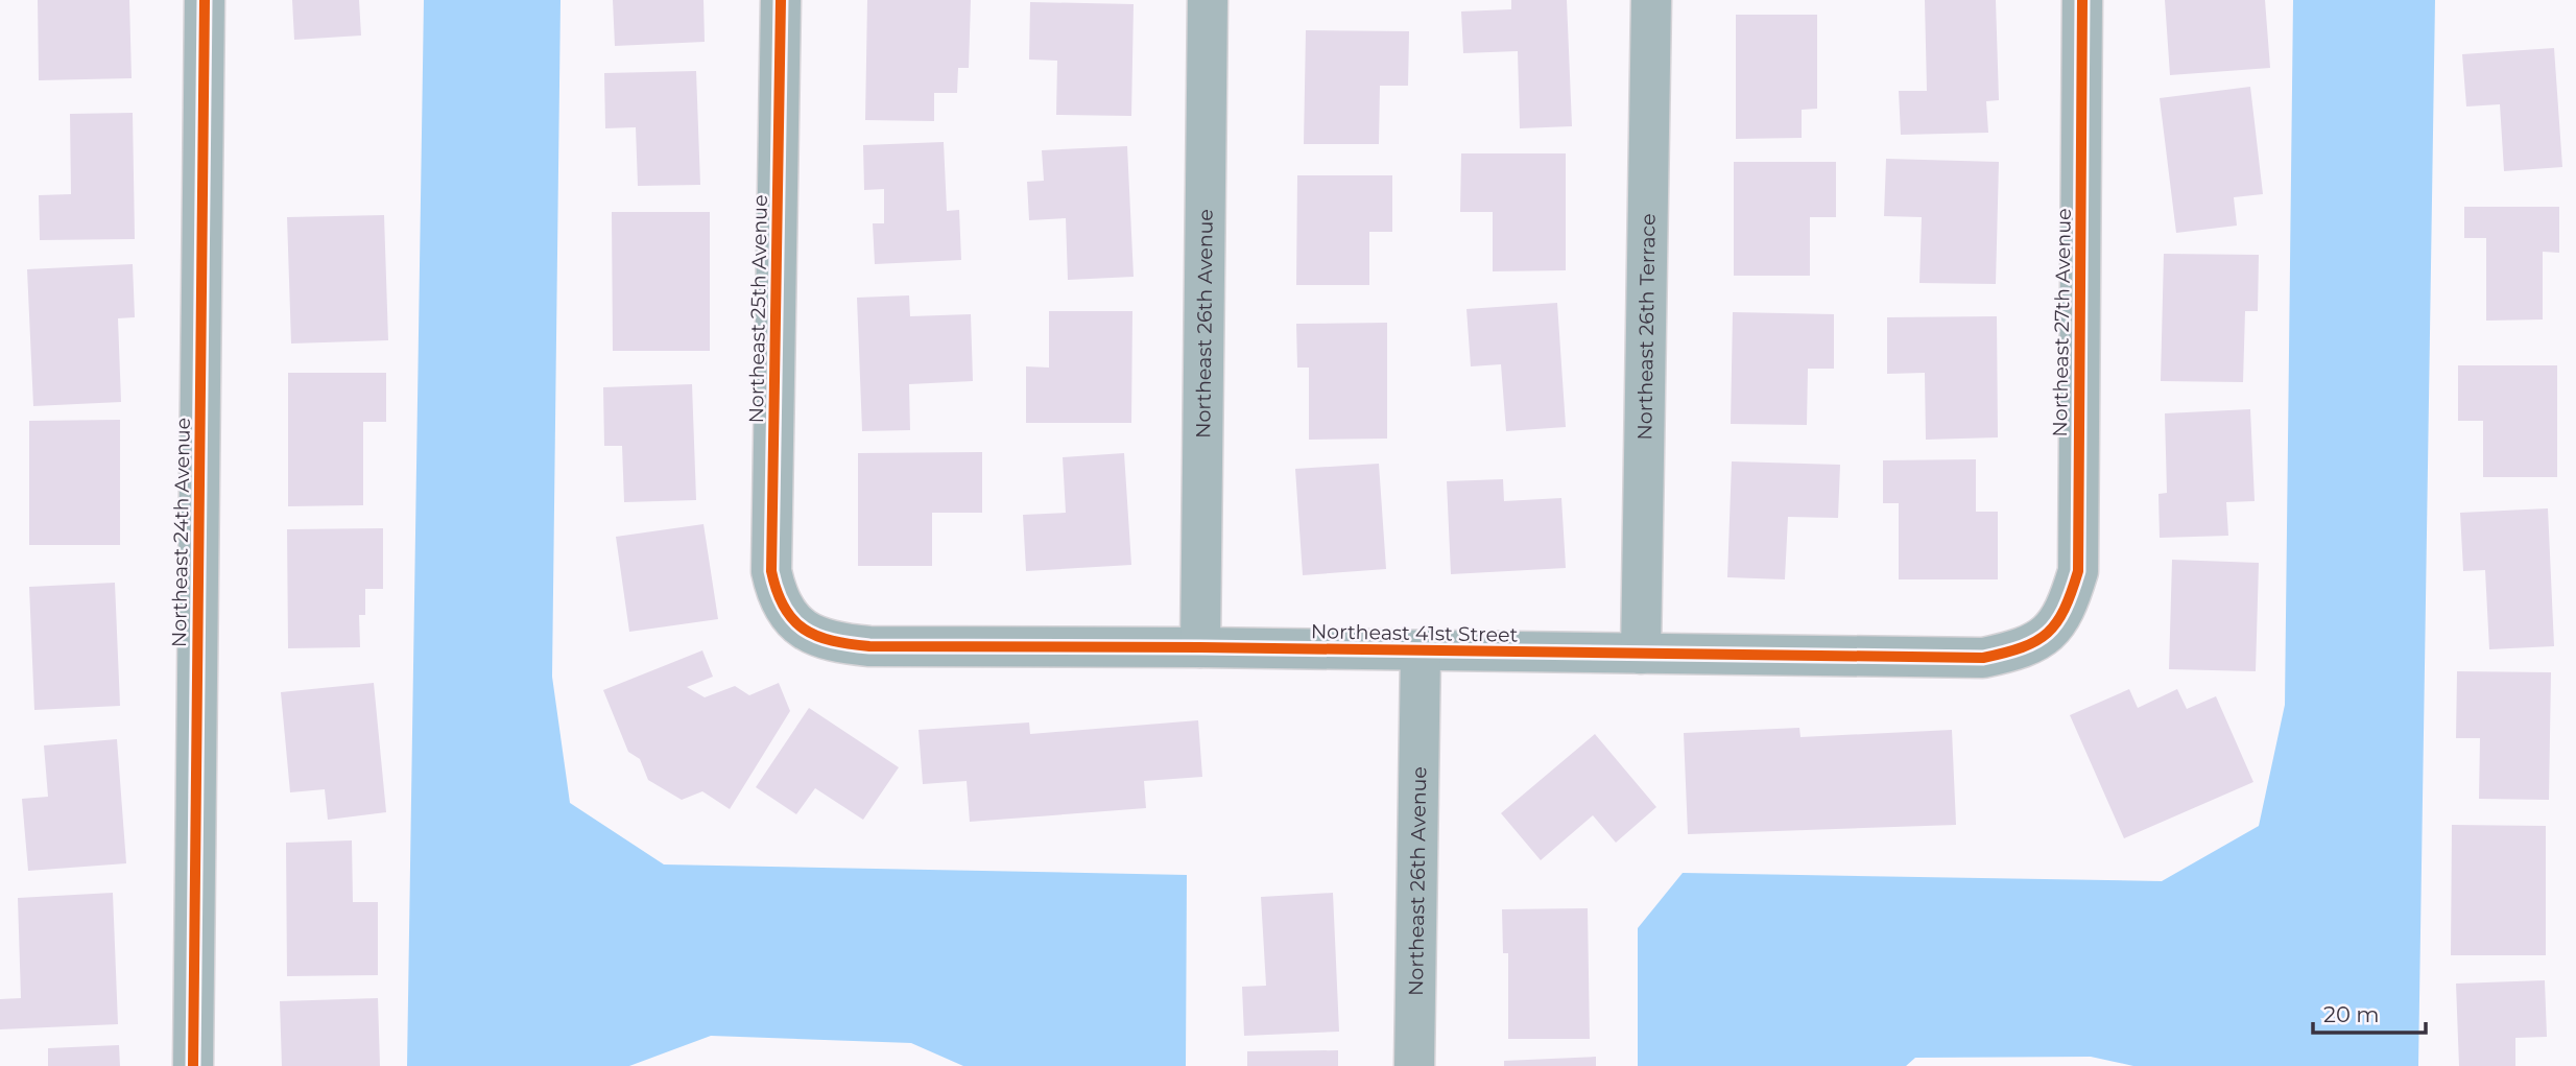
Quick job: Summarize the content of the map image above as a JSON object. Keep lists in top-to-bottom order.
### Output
{
  "streets": {
    "street": [
      "Northeast 25th Avenue",
      "Northeast 27th Avenue",
      "Northeast 26th Avenue",
      "Northeast 26th Terrace",
      "Northeast 24th Avenue",
      "Northeast 41st Street"
    ]
  },
  "crossings": [
    ["Northeast 25th Avenue", "Northeast 41st Street"],
    ["Northeast 27th Avenue", "Northeast 41st Street"],
    ["Northeast 26th Avenue", "Northeast 41st Street"],
    ["Northeast 26th Terrace", "Northeast 41st Street"]
  ],
  "scale_bar": "20 m"
}
